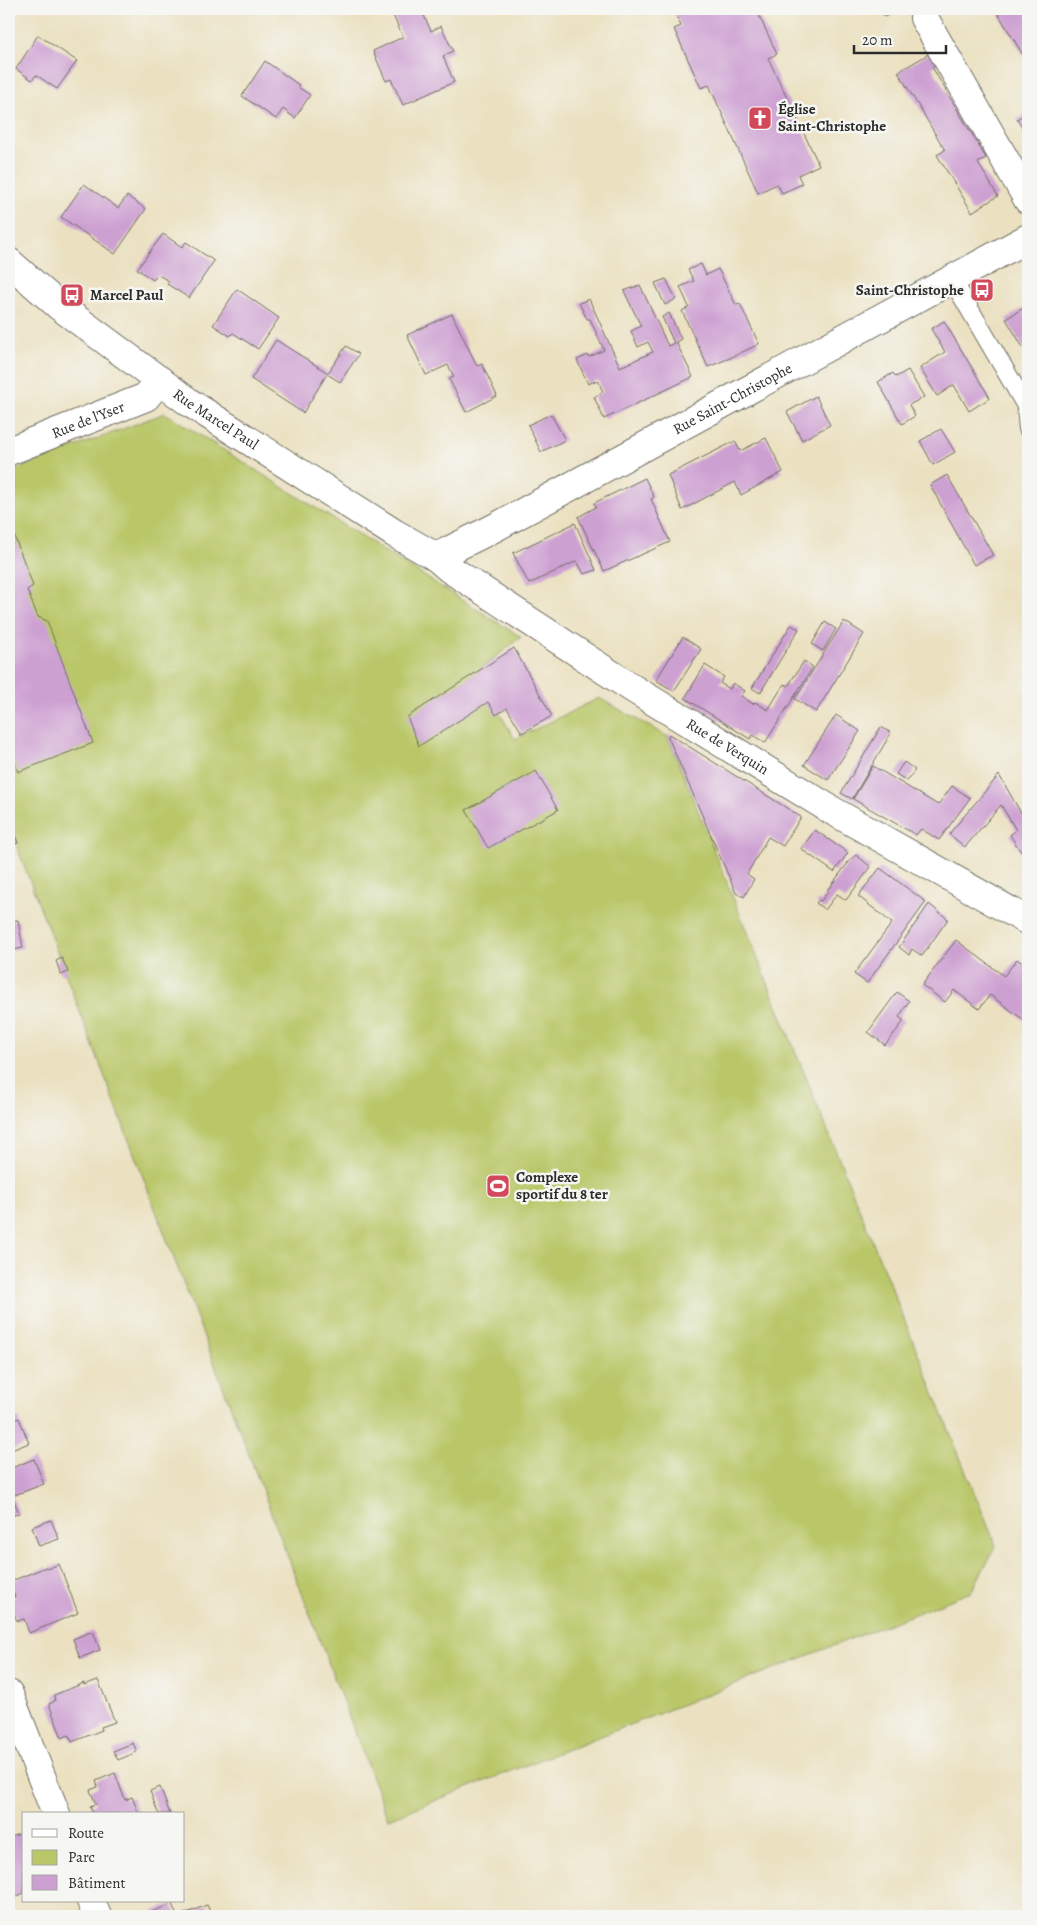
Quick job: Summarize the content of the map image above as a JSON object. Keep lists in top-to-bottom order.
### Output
{
  "streets": {
    "street": [
      "Rue Saint-Christophe",
      "Rue Marcel Paul",
      "Rue de l'Yser",
      "Rue de Verquin"
    ]
  },
  "crossings": [
    ["Rue Saint-Christophe", "Rue Marcel Paul"],
    ["Rue Saint-Christophe", "Rue de Verquin"],
    ["Rue Marcel Paul", "Rue de l'Yser"],
    ["Rue Marcel Paul", "Rue de Verquin"]
  ],
  "places": {
    "church": ["Église Saint-Christophe"],
    "bus stop": ["Saint-Christophe", "Marcel Paul"],
    "sports": ["Complexe sportif du 8 ter"]
  },
  "legend": ["Route", "Parc", "Bâtiment"],
  "scale_bar": "20 m"
}
